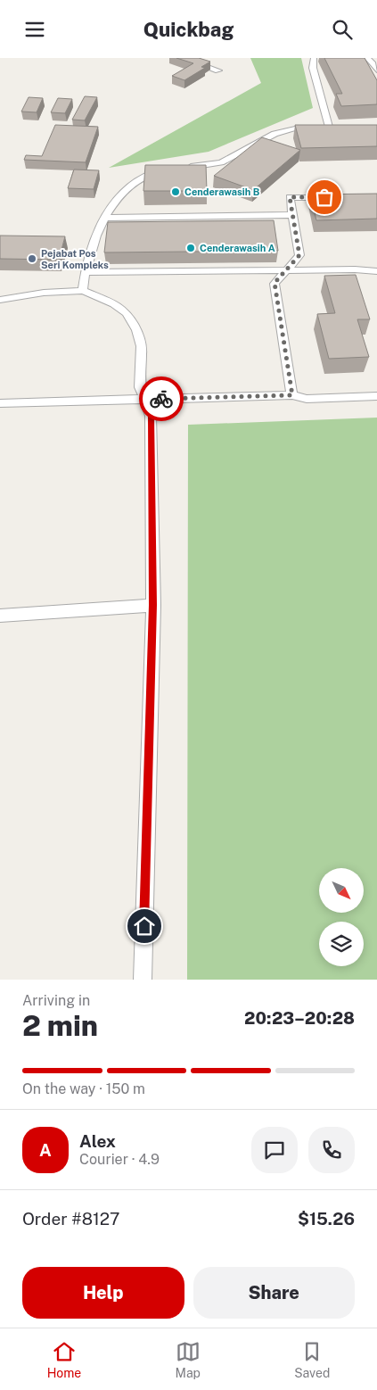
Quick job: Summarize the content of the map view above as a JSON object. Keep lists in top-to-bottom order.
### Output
{
  "places": ["Cenderawasih B", "Cenderawasih A", "Pejabat Pos Seri Kompleks"],
  "north": "bottom right",
  "page": {
    "header": "Quickbag",
    "heading": ["2 min", "Arriving in", "20:23–20:28"],
    "panel": [
      "Alex",
      "Courier · 4.9",
      "Order #8127",
      "$15.26"
    ],
    "bar": "On the way · 150 m",
    "round": "A",
    "buttons": ["Help", "Share"],
    "tabs": ["Home", "Map", "Saved"]
  }
}
